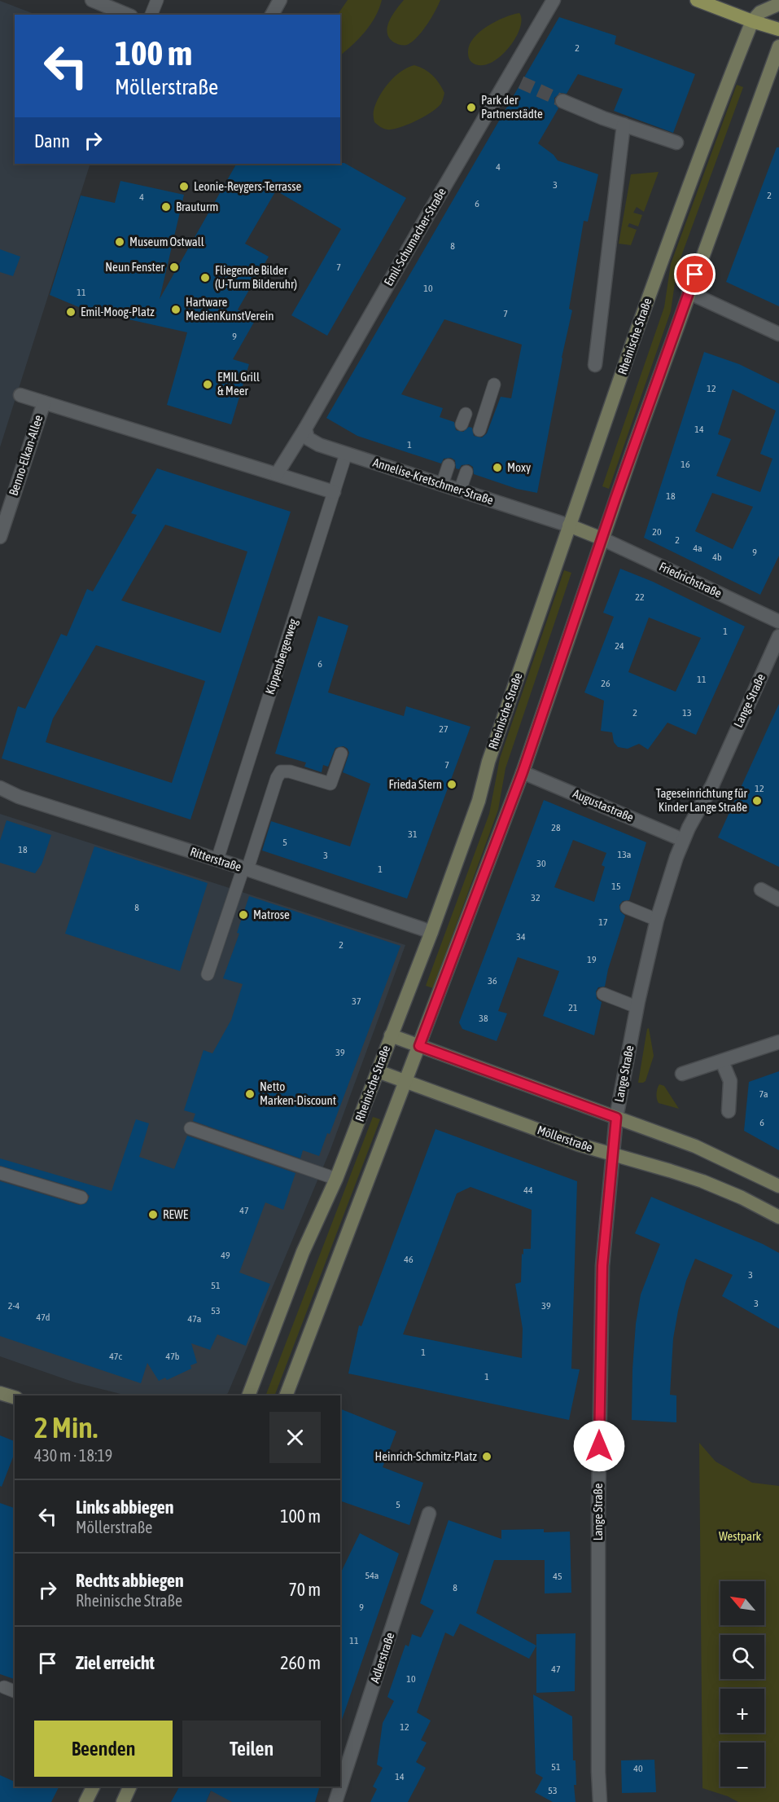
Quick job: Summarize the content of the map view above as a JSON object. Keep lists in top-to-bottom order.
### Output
{
  "streets": {
    "main road": ["Rheinische Straße", "Möllerstraße"],
    "street": [
      "Emil-Schumacher-Straße",
      "Benno-Elkan-Allee",
      "Annelise-Kretschmer-Straße",
      "Friedrichstraße",
      "Lange Straße",
      "Augustastraße",
      "Ritterstraße",
      "Adlerstraße"
    ],
    "lane": ["Kippenbergerweg"]
  },
  "crossings": [
    ["Emil-Schumacher-Straße", "Annelise-Kretschmer-Straße"],
    ["Rheinische Straße", "Annelise-Kretschmer-Straße"],
    ["Rheinische Straße", "Ritterstraße"],
    ["Rheinische Straße", "Möllerstraße"],
    ["Annelise-Kretschmer-Straße", "Kippenbergerweg"],
    ["Kippenbergerweg", "Ritterstraße"],
    ["Lange Straße", "Augustastraße"],
    ["Lange Straße", "Möllerstraße"]
  ],
  "parks": ["Westpark"],
  "places": [
    "Park der Partnerstädte",
    "Leonie-Reygers-Terrasse",
    "Brauturm",
    "Museum Ostwall",
    "Neun Fenster",
    "Fliegende Bilder (U-Turm Bilderuhr)",
    "Hartware MedienKunstVerein",
    "Emil-Moog-Platz",
    "EMIL Grill & Meer",
    "Moxy",
    "Frieda Stern",
    "Tageseinrichtung für Kinder Lange Straße",
    "Matrose",
    "Netto Marken-Discount",
    "REWE",
    "Heinrich-Schmitz-Platz"
  ],
  "house_numbers": [
    "2",
    "4",
    "3",
    "2",
    "4",
    "6",
    "8",
    "7",
    "10",
    "11",
    "7",
    "9",
    "12",
    "14",
    "1",
    "16",
    "18",
    "20",
    "2",
    "4a",
    "9",
    "4b",
    "22",
    "1",
    "24",
    "6",
    "11",
    "26",
    "2",
    "13",
    "27",
    "7",
    "12",
    "28",
    "31",
    "5",
    "18",
    "13a",
    "3",
    "30",
    "1",
    "15",
    "32",
    "8",
    "17",
    "34",
    "2",
    "19",
    "36",
    "37",
    "21",
    "38",
    "39",
    "7a",
    "6",
    "44",
    "47",
    "49",
    "46",
    "3",
    "51",
    "3",
    "2-4",
    "39",
    "53",
    "47d",
    "47a",
    "1",
    "47c",
    "47b",
    "1",
    "5",
    "54a",
    "45",
    "8",
    "9",
    "11",
    "47",
    "10",
    "12",
    "51",
    "40",
    "14",
    "53"
  ],
  "north": "top left",
  "page": {
    "turn": ["100 m", "Möllerstraße"],
    "then": "Dann",
    "heading": ["2 Min.", "430 m · 18:19"],
    "list": [
      {
        "name": "Links abbiegen",
        "note": "Möllerstraße",
        "value": "100 m"
      },
      {
        "name": "Rechts abbiegen",
        "note": "Rheinische Straße",
        "value": "70 m"
      },
      {
        "name": "Ziel erreicht",
        "value": "260 m"
      }
    ],
    "map_buttons": ["+", "−"],
    "buttons": ["Beenden", "Teilen"]
  }
}
